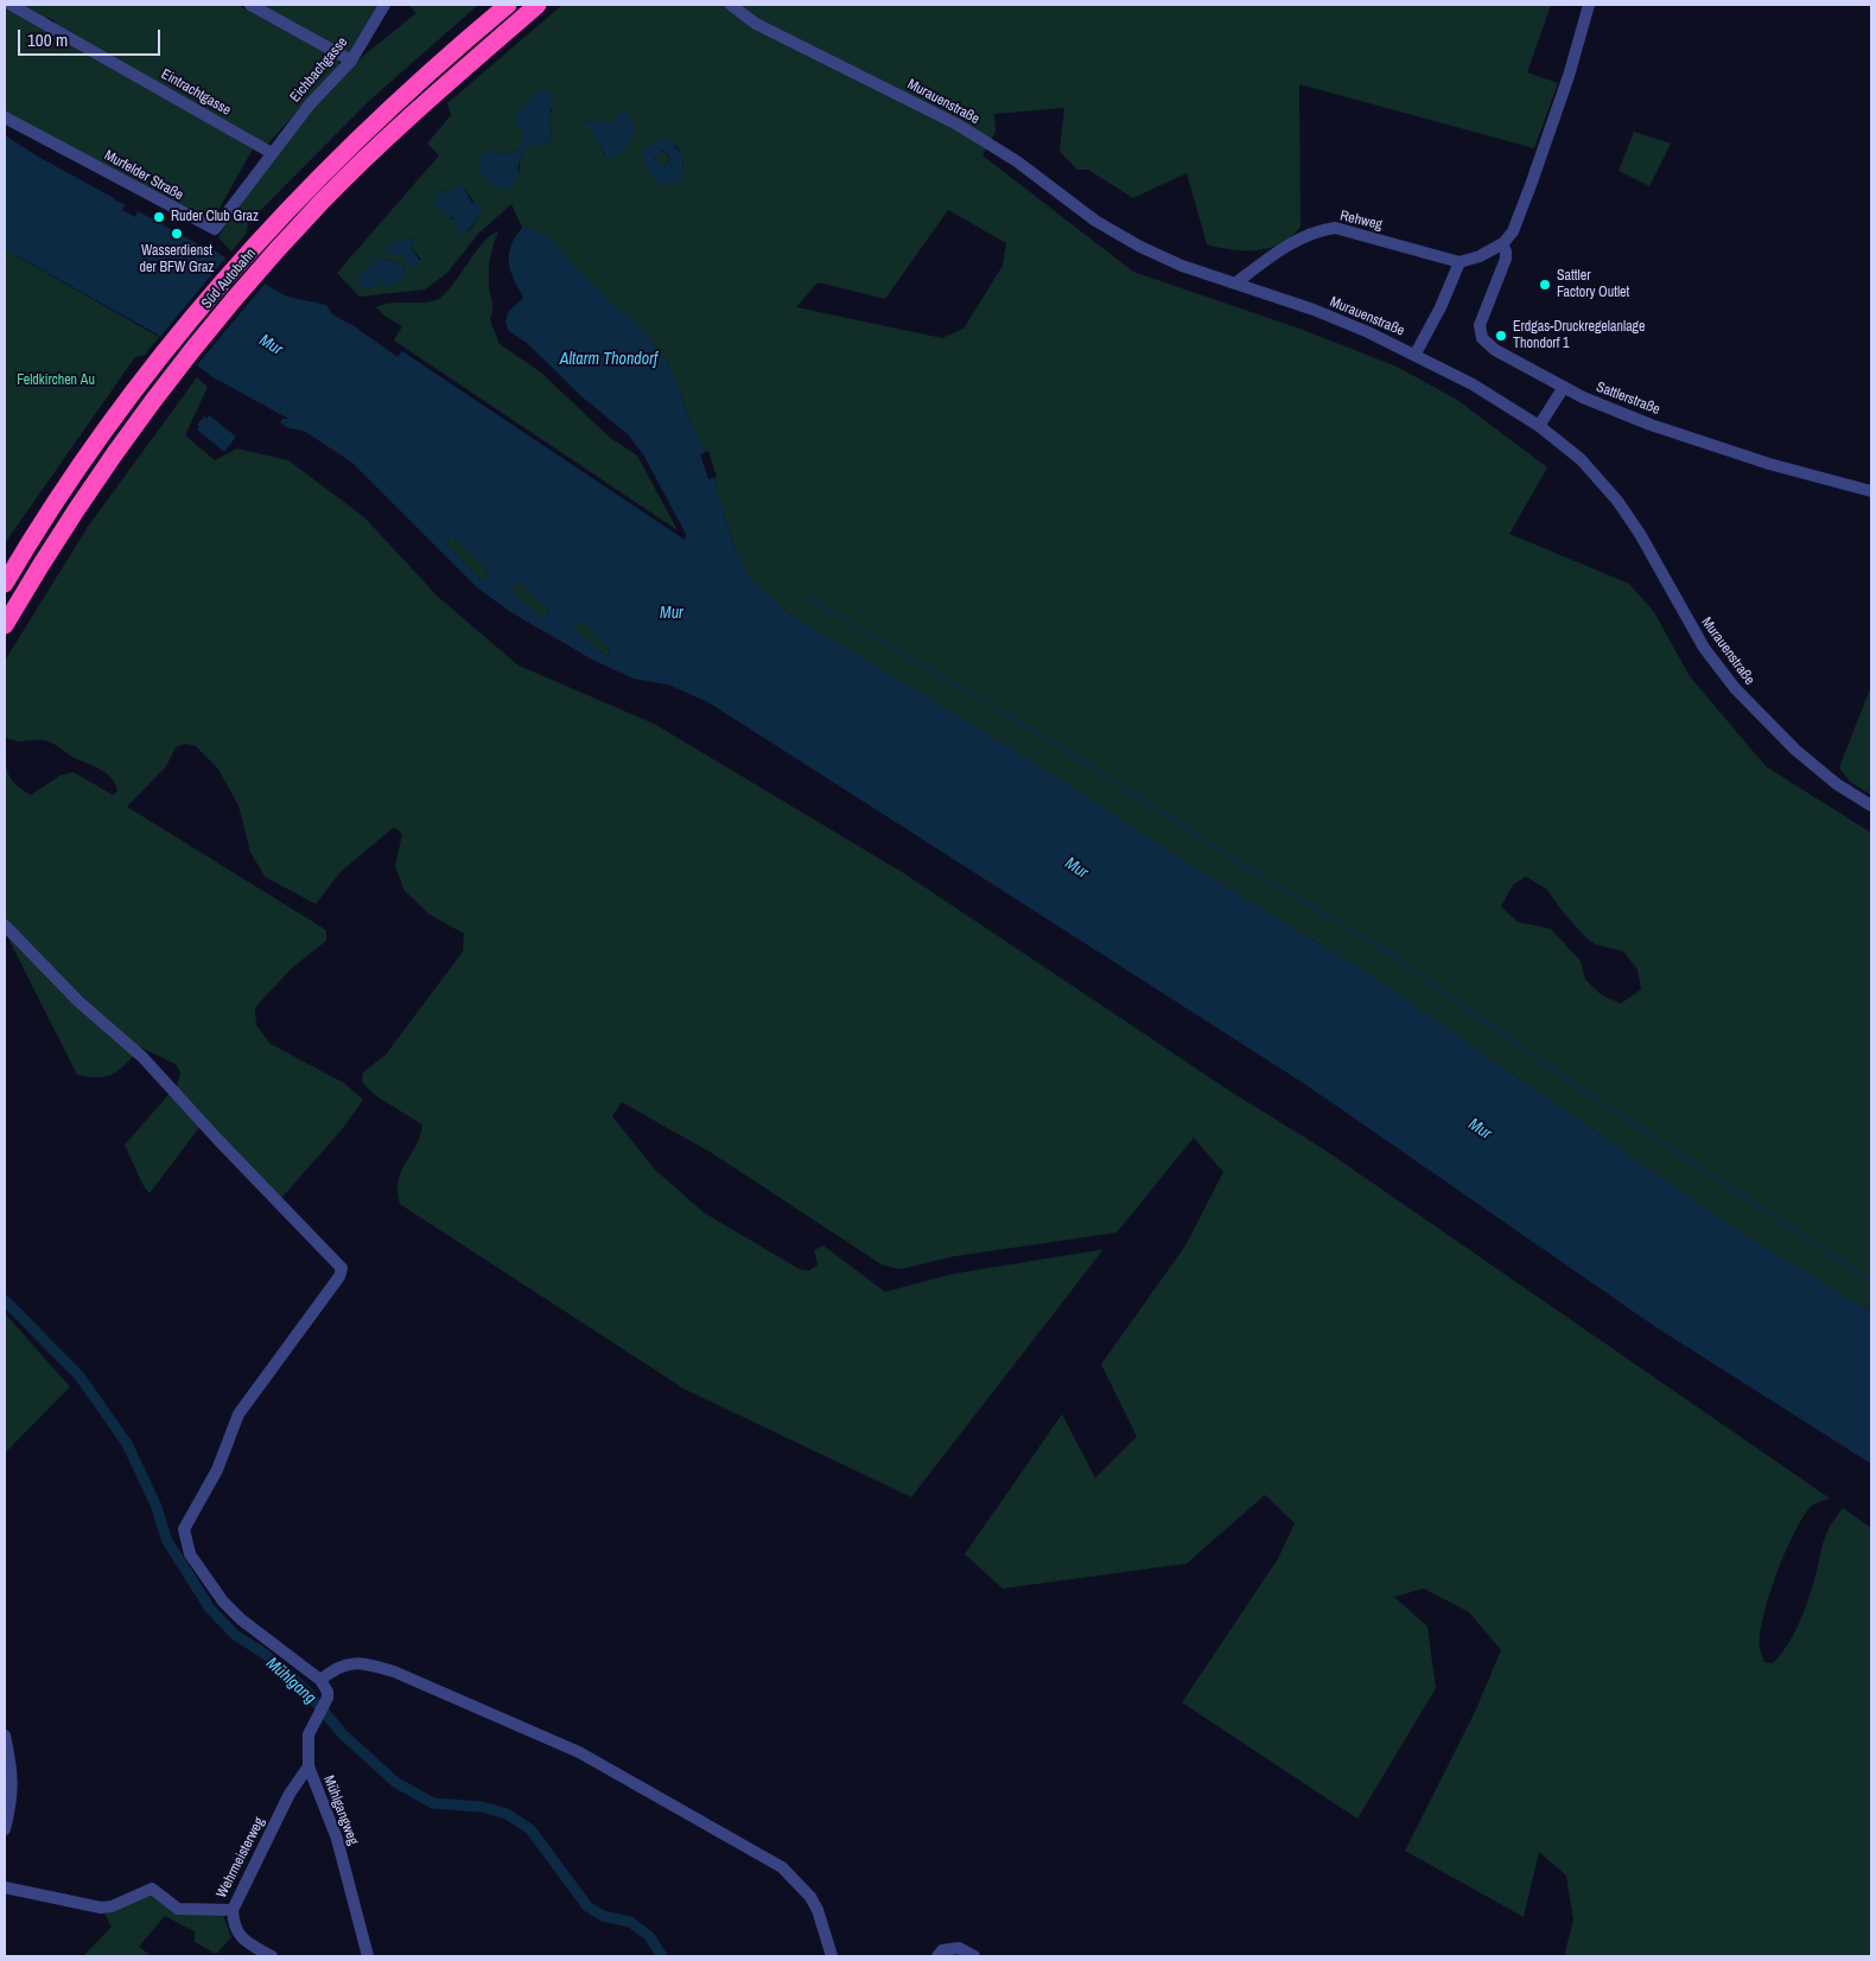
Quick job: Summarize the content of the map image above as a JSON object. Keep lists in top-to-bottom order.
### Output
{
  "streets": {
    "highway": ["Süd Autobahn"],
    "street": [
      "Eichbachgasse",
      "Eintrachtgasse",
      "Murauenstraße",
      "Murfelder Straße",
      "Rehweg",
      "Sattlerstraße",
      "Mühlgangweg",
      "Wehrmeisterweg"
    ]
  },
  "crossings": [
    ["Eichbachgasse", "Eintrachtgasse"],
    ["Eichbachgasse", "Murfelder Straße"],
    ["Eintrachtgasse", "Murfelder Straße"],
    ["Murauenstraße", "Rehweg"],
    ["Mühlgangweg", "Wehrmeisterweg"]
  ],
  "water": ["Mur", "Altarm Thondorf", "Mühlgang"],
  "parks": ["Feldkirchen Au"],
  "places": [
    "Ruder Club Graz",
    "Wasserdienst der BFW Graz",
    "Sattler Factory Outlet",
    "Erdgas-Druckregelanlage Thondorf 1"
  ],
  "scale_bar": "100 m"
}
